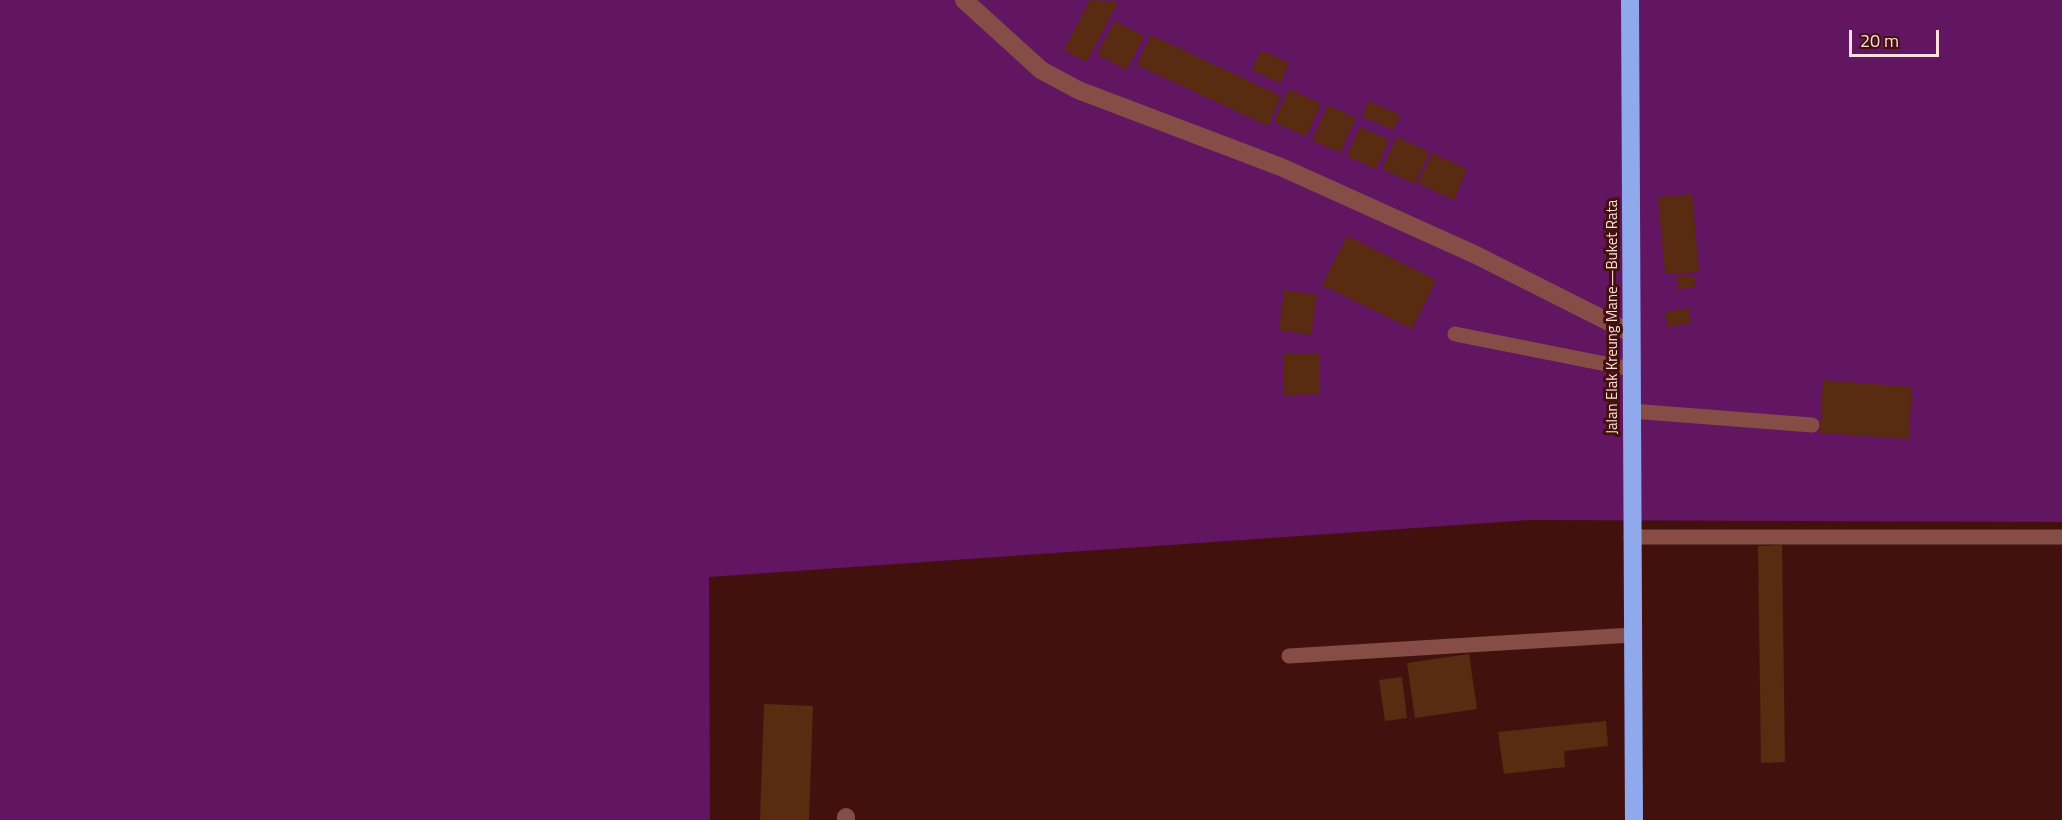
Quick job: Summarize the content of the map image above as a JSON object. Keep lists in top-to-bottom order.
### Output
{
  "streets": {
    "highway": ["Jalan Elak Kreung Mane—Buket Rata"]
  },
  "scale_bar": "20 m"
}
